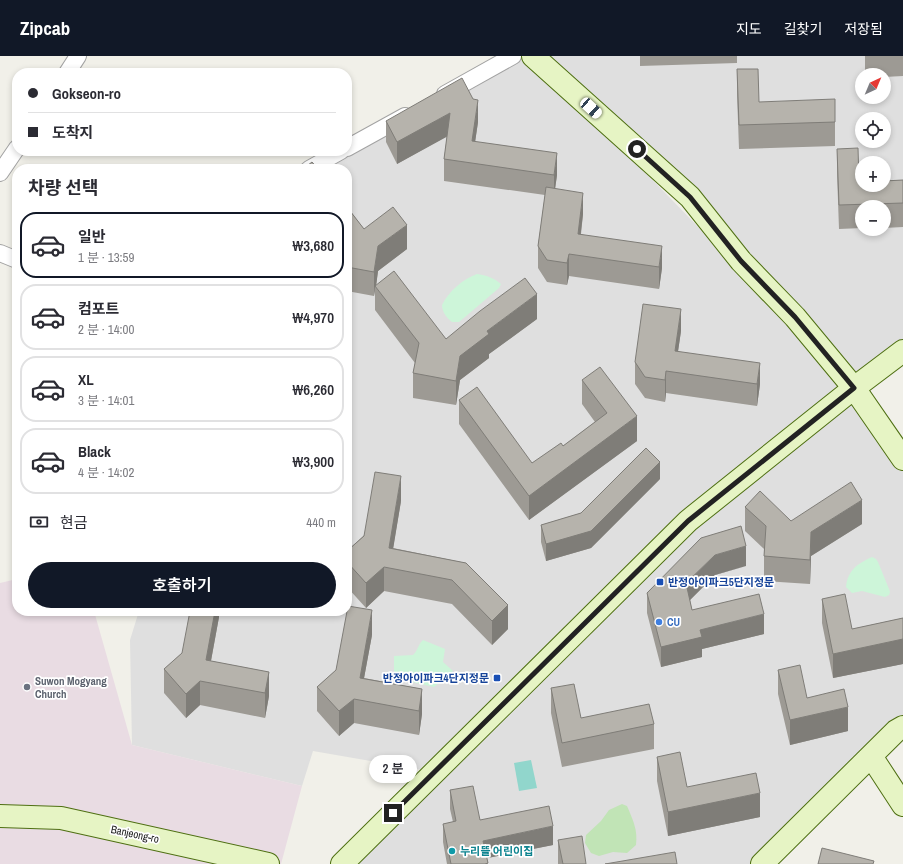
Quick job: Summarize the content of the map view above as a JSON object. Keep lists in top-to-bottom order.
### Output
{
  "streets": {
    "street": ["Banjeong-ro"]
  },
  "places": {
    "transit": ["반정아이파크5단지정문", "반정아이파크4단지정문"],
    "other": ["CU", "Suwon Mogyang Church", "누리뜰 어린이집"]
  },
  "north": "top right",
  "page": {
    "header": "Zipcab",
    "nav": ["지도", "길찾기", "저장됨"],
    "map_buttons": ["+", "−"],
    "banner": ["Gokseon-ro", "도착지"],
    "heading": "차량 선택",
    "list": [
      {
        "name": "일반",
        "note": "1 분 · 13:59",
        "value": "₩3,680"
      },
      {
        "name": "컴포트",
        "note": "2 분 · 14:00",
        "value": "₩4,970"
      },
      {
        "name": "XL",
        "note": "3 분 · 14:01",
        "value": "₩6,260"
      },
      {
        "name": "Black",
        "note": "4 분 · 14:02",
        "value": "₩3,900"
      }
    ],
    "pay": ["현금", "440 m"],
    "buttons": "호출하기",
    "bubble": "2 분"
  }
}
